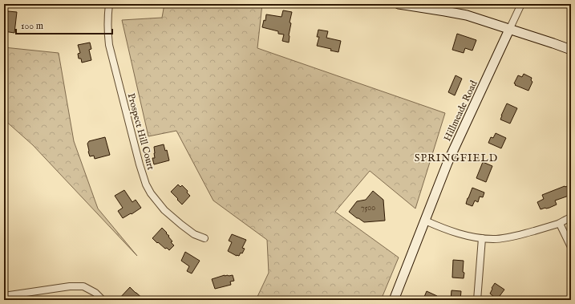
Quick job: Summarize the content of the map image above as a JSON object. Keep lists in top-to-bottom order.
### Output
{
  "streets": {
    "street": ["Hillmeade Road", "Prospect Hill Court"]
  },
  "districts": ["SPRINGFIELD"],
  "house_numbers": ["7500"],
  "scale_bar": "100 m"
}
